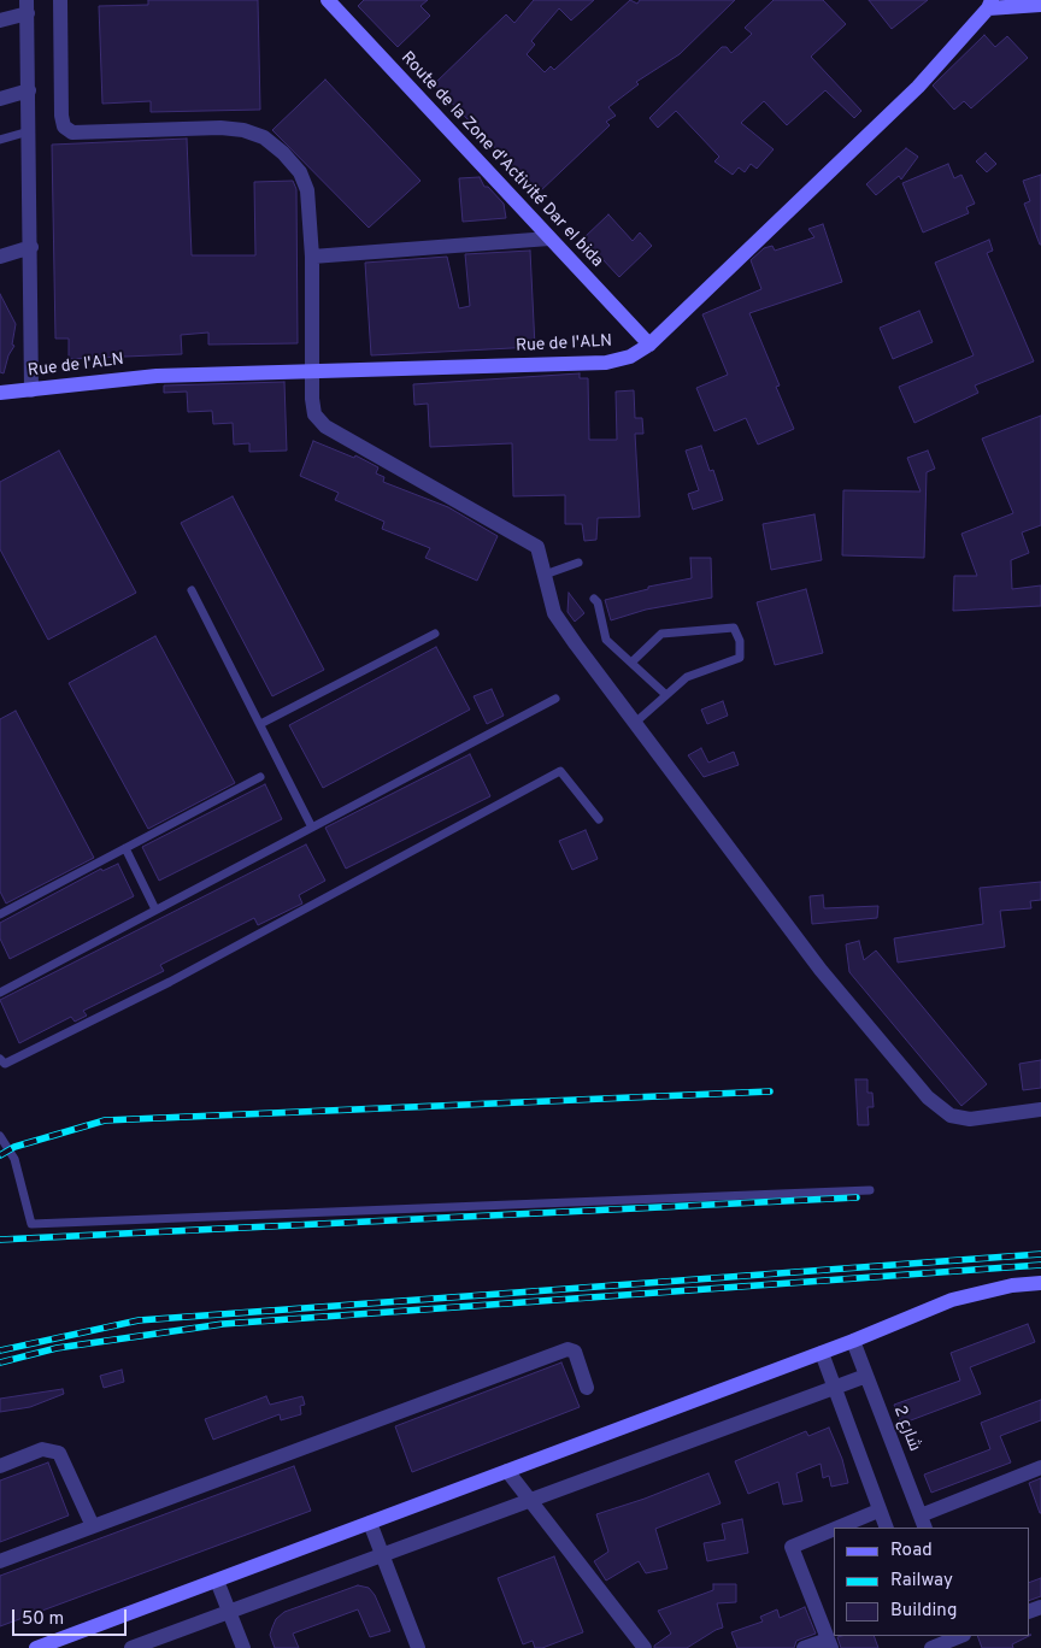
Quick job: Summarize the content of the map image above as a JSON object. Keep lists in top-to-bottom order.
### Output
{
  "streets": {
    "street": ["Route de la Zone d'Activité Dar el bida", "Rue de l'ALN", "شارع 2"]
  },
  "crossings": [
    ["Route de la Zone d'Activité Dar el bida", "Rue de l'ALN"]
  ],
  "legend": ["Road", "Railway", "Building"],
  "scale_bar": "50 m"
}
